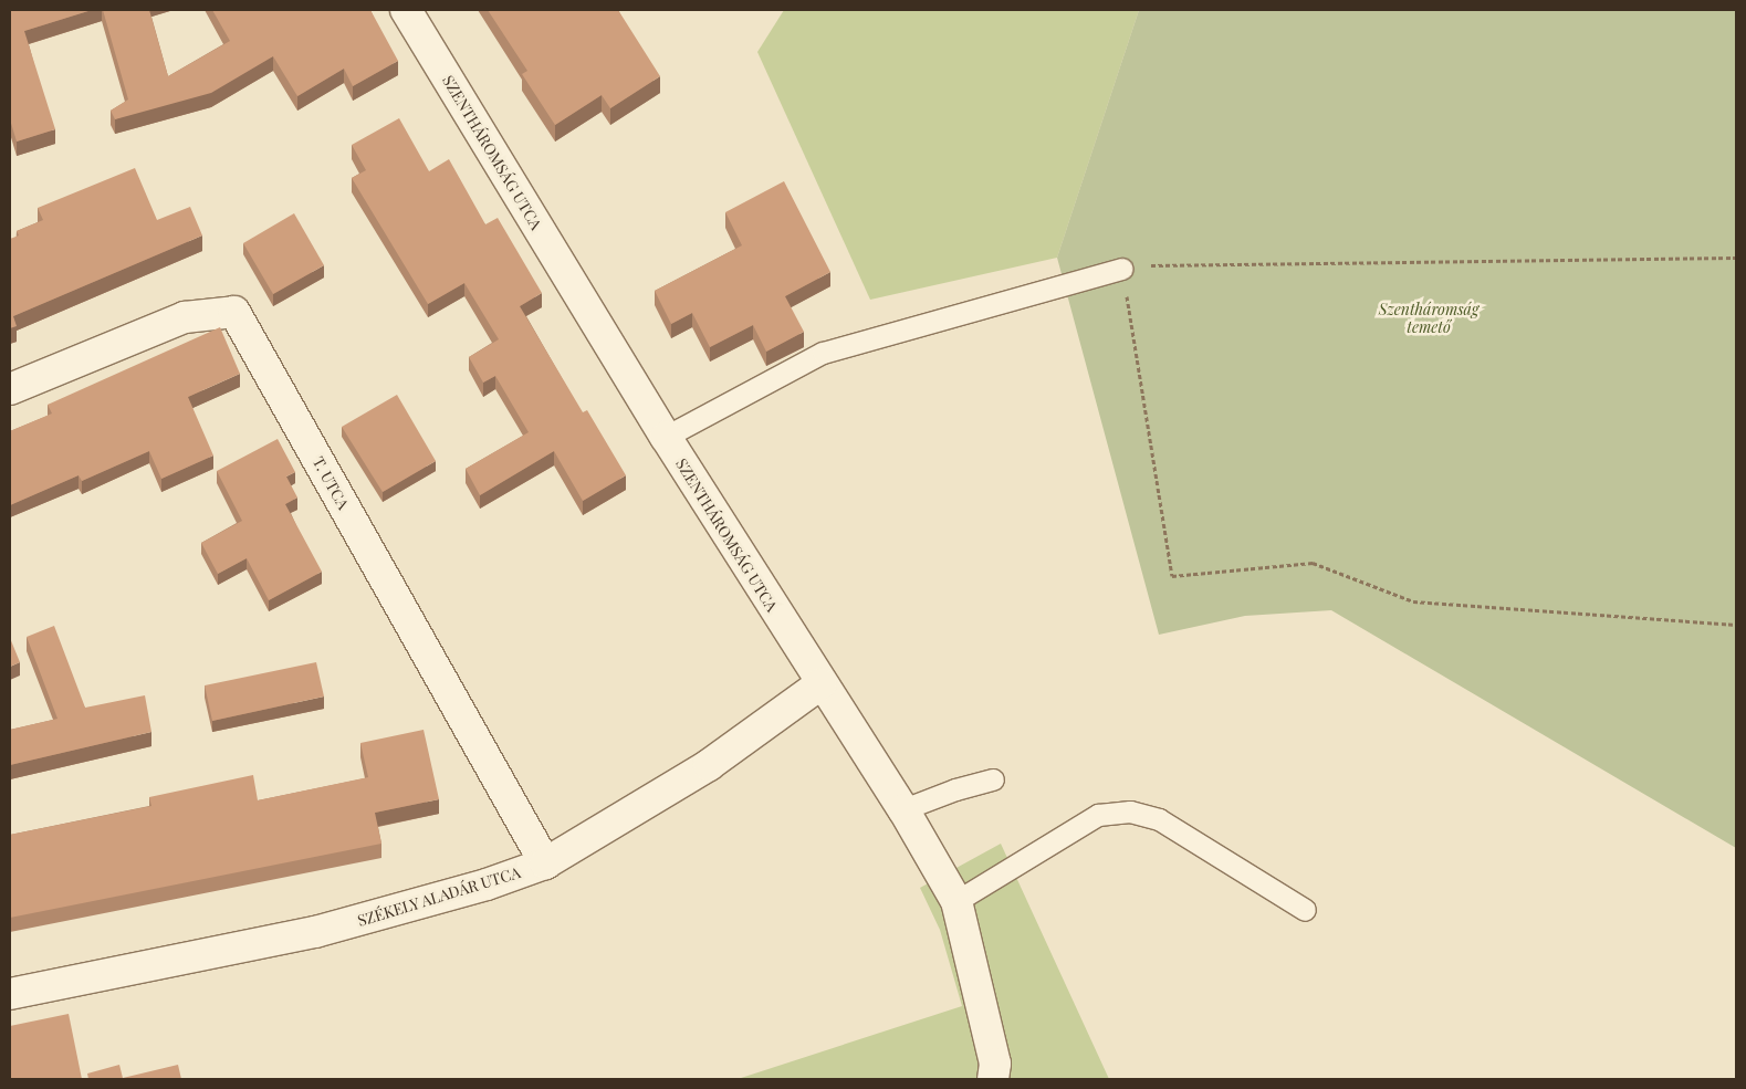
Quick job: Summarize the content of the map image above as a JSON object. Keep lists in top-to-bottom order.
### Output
{
  "streets": {
    "street": ["SZENTHÁROMSÁG UTCA", "T. UTCA", "SZÉKELY ALADÁR UTCA"]
  },
  "crossings": [
    ["SZENTHÁROMSÁG UTCA", "SZÉKELY ALADÁR UTCA"],
    ["T. UTCA", "SZÉKELY ALADÁR UTCA"]
  ],
  "parks": ["Szentháromság temető"]
}
